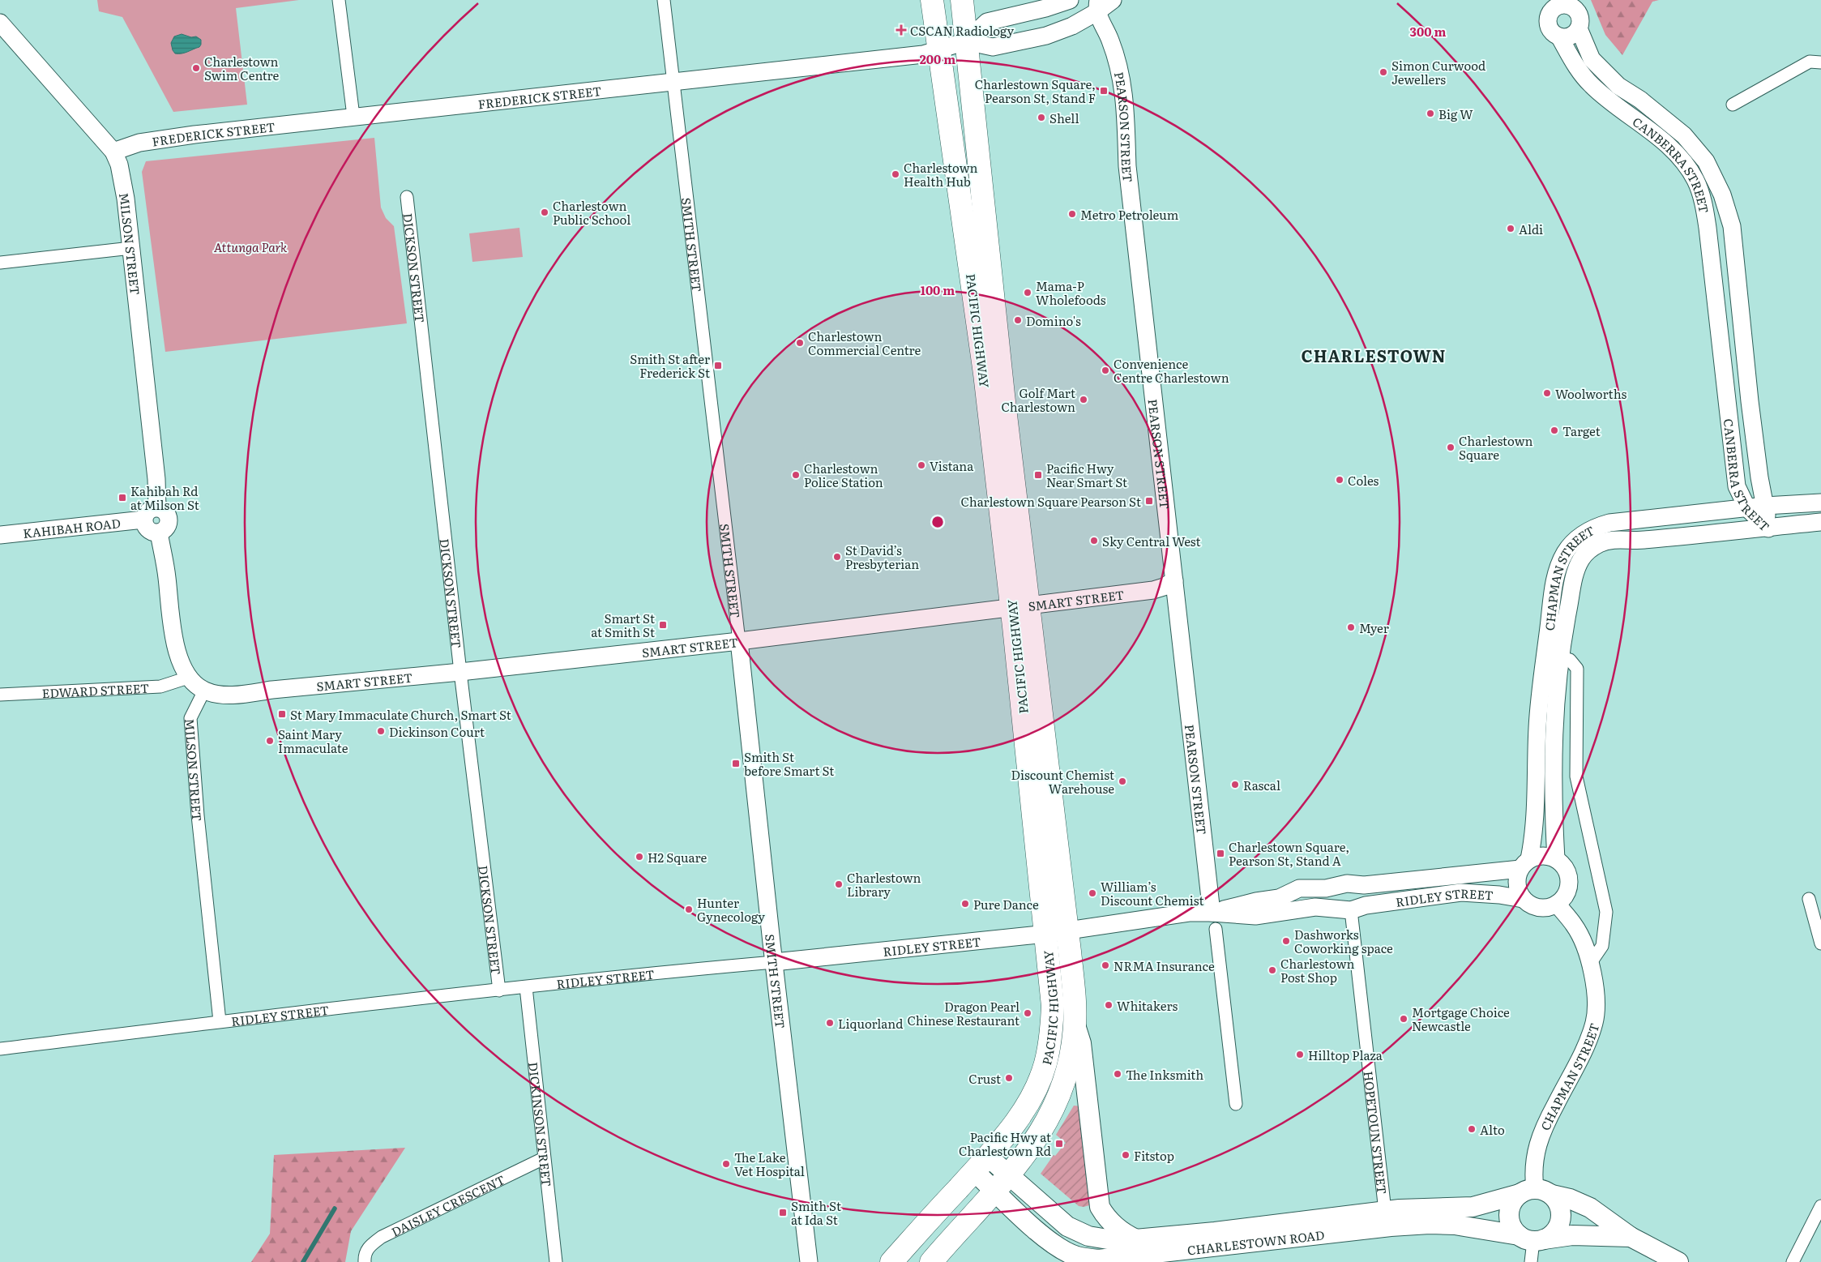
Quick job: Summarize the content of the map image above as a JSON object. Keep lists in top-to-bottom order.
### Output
{
  "streets": {
    "highway": ["PACIFIC HIGHWAY"],
    "main road": ["CHARLESTOWN ROAD"],
    "street": [
      "FREDERICK STREET",
      "PEARSON STREET",
      "CANBERRA STREET",
      "MILSON STREET",
      "SMITH STREET",
      "DICKSON STREET",
      "KAHIBAH ROAD",
      "CHAPMAN STREET",
      "SMART STREET",
      "EDWARD STREET",
      "RIDLEY STREET",
      "DICKINSON STREET",
      "HOPETOUN STREET",
      "DAISLEY CRESCENT"
    ]
  },
  "crossings": [
    ["FREDERICK STREET", "MILSON STREET"],
    ["FREDERICK STREET", "SMITH STREET"],
    ["FREDERICK STREET", "PACIFIC HIGHWAY"],
    ["PEARSON STREET", "SMART STREET"],
    ["PEARSON STREET", "RIDLEY STREET"],
    ["CANBERRA STREET", "CHAPMAN STREET"],
    ["MILSON STREET", "KAHIBAH ROAD"],
    ["MILSON STREET", "SMART STREET"],
    ["MILSON STREET", "RIDLEY STREET"],
    ["SMITH STREET", "SMART STREET"],
    ["SMITH STREET", "RIDLEY STREET"],
    ["DICKSON STREET", "SMART STREET"],
    ["DICKSON STREET", "RIDLEY STREET"],
    ["PACIFIC HIGHWAY", "SMART STREET"],
    ["PACIFIC HIGHWAY", "RIDLEY STREET"],
    ["PACIFIC HIGHWAY", "CHARLESTOWN ROAD"],
    ["CHAPMAN STREET", "RIDLEY STREET"],
    ["CHAPMAN STREET", "CHARLESTOWN ROAD"],
    ["RIDLEY STREET", "DICKINSON STREET"],
    ["RIDLEY STREET", "HOPETOUN STREET"],
    ["DICKINSON STREET", "DAISLEY CRESCENT"],
    ["HOPETOUN STREET", "CHARLESTOWN ROAD"]
  ],
  "districts": ["CHARLESTOWN"],
  "parks": ["Attunga Park"],
  "places": {
    "health": ["CSCAN Radiology"],
    "other": [
      "Charlestown Swim Centre",
      "Simon Curwood Jewellers",
      "Big W",
      "Shell",
      "Charlestown Health Hub",
      "Charlestown Public School",
      "Metro Petroleum",
      "Aldi",
      "Mama-P Wholefoods",
      "Domino's",
      "Charlestown Commercial Centre",
      "Convenience Centre Charlestown",
      "Woolworths",
      "Golf Mart Charlestown",
      "Target",
      "Charlestown Square",
      "Vistana",
      "Charlestown Police Station",
      "Coles",
      "Sky Central West",
      "St David’s Presbyterian",
      "Myer",
      "Dickinson Court",
      "Saint Mary Immaculate",
      "Discount Chemist Warehouse",
      "Rascal",
      "H2 Square",
      "Charlestown Library",
      "William’s Discount Chemist",
      "Pure Dance",
      "Hunter Gynecology",
      "Dashworks Coworking space",
      "NRMA Insurance",
      "Charlestown Post Shop",
      "Whitakers",
      "Dragon Pearl Chinese Restaurant",
      "Mortgage Choice Newcastle",
      "Liquorland",
      "Hilltop Plaza",
      "The Inksmith",
      "Crust",
      "Alto",
      "Fitstop",
      "The Lake Vet Hospital"
    ],
    "transit": [
      "Charlestown Square, Pearson St, Stand F",
      "Smith St after Frederick St",
      "Pacific Hwy Near Smart St",
      "Kahibah Rd at Milson St",
      "Charlestown Square Pearson St",
      "Smart St at Smith St",
      "St Mary Immaculate Church, Smart St",
      "Smith St before Smart St",
      "Charlestown Square, Pearson St, Stand A",
      "Pacific Hwy at Charlestown Rd",
      "Smith St at Ida St"
    ]
  },
  "rings": ["300 m", "200 m", "100 m"]
}
